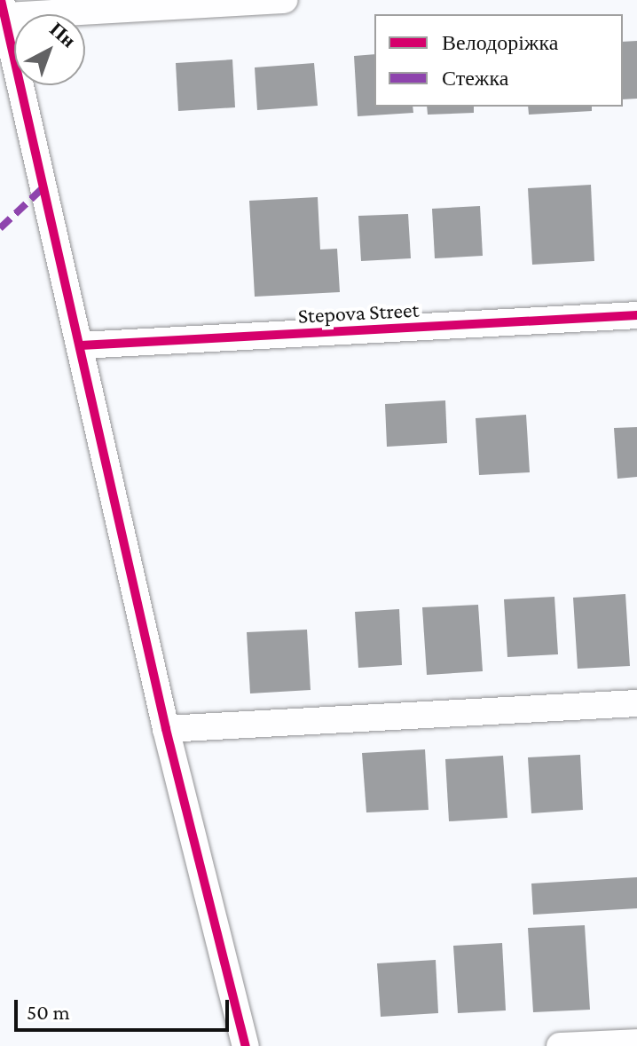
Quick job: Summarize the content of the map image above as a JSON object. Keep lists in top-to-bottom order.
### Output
{
  "streets": {
    "street": ["Stepova Street"]
  },
  "legend": ["Велодоріжка", "Стежка"],
  "scale_bar": "50 m",
  "north": "top right"
}
